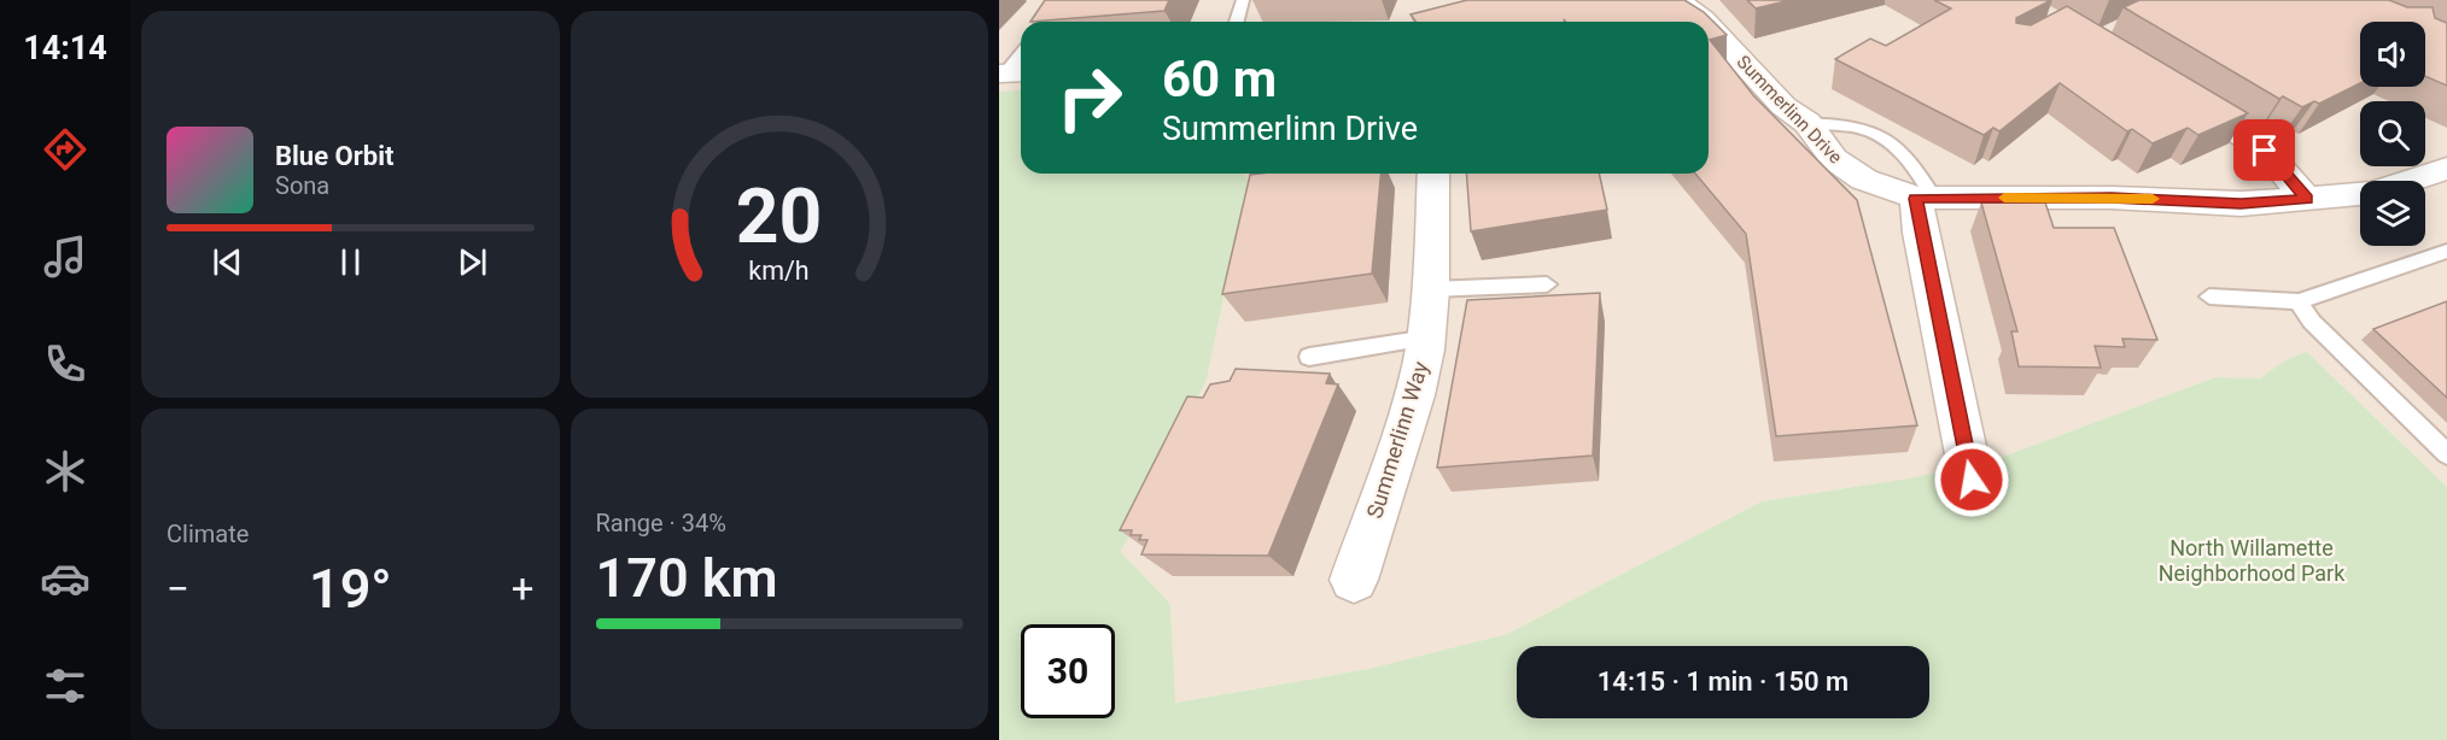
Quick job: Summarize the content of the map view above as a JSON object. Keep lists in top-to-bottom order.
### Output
{
  "streets": {
    "street": ["Summerlinn Drive", "Summerlinn Way"]
  },
  "parks": ["North Willamette Neighborhood Park"],
  "page": {
    "tabs": "14:14",
    "turn": ["60 m", "Summerlinn Drive"],
    "song": ["Blue Orbit", "Sona"],
    "tile": [
      "Climate",
      ["Range · 34%", "170 km"]
    ],
    "heat": ["−", "19°", "+"],
    "limit": "30",
    "trip": "14:15 · 1 min · 150 m",
    "gauge": ["20", "km/h"]
  }
}
